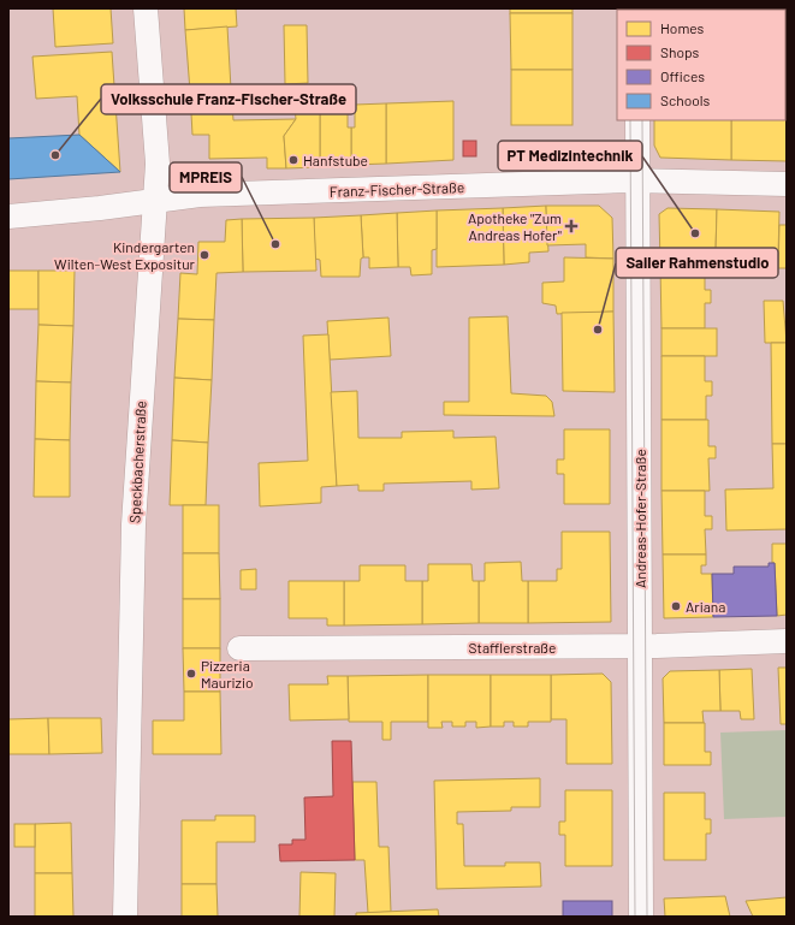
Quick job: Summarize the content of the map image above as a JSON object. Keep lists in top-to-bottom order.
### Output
{
  "streets": {
    "street": [
      "Franz-Fischer-Straße",
      "Speckbacherstraße",
      "Andreas-Hofer-Straße",
      "Stafflerstraße"
    ]
  },
  "crossings": [
    ["Franz-Fischer-Straße", "Speckbacherstraße"],
    ["Franz-Fischer-Straße", "Andreas-Hofer-Straße"],
    ["Andreas-Hofer-Straße", "Stafflerstraße"]
  ],
  "places": {
    "other": [
      "Volksschule Franz-Fischer-Straße",
      "Hanfstube",
      "PT Medizintechnik",
      "MPREIS",
      "Kindergarten Wilten-West Expositur",
      "Sailer Rahmenstudio",
      "Ariana",
      "Pizzeria Maurizio"
    ],
    "health": ["Apotheke \"Zum Andreas Hofer\""]
  },
  "legend": [
    "Homes",
    "Shops",
    "Offices",
    "Schools"
  ]
}
